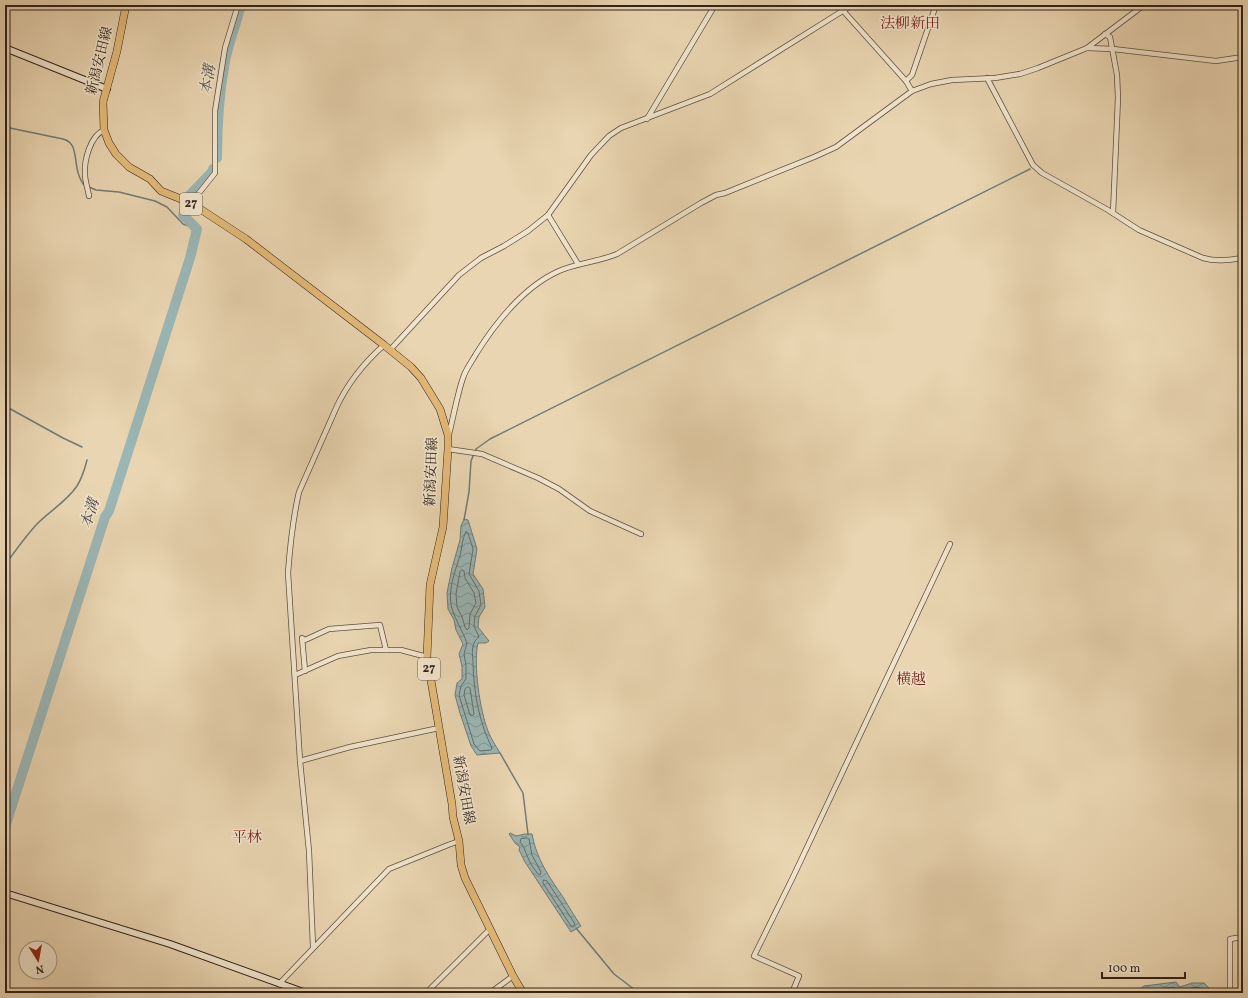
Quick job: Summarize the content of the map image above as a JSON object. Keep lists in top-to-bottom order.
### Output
{
  "streets": {
    "main road": ["新潟安田線", "27"]
  },
  "districts": ["法柳新田", "横越", "平林"],
  "water": ["本溝"],
  "scale_bar": "100 m",
  "north": "bottom"
}
